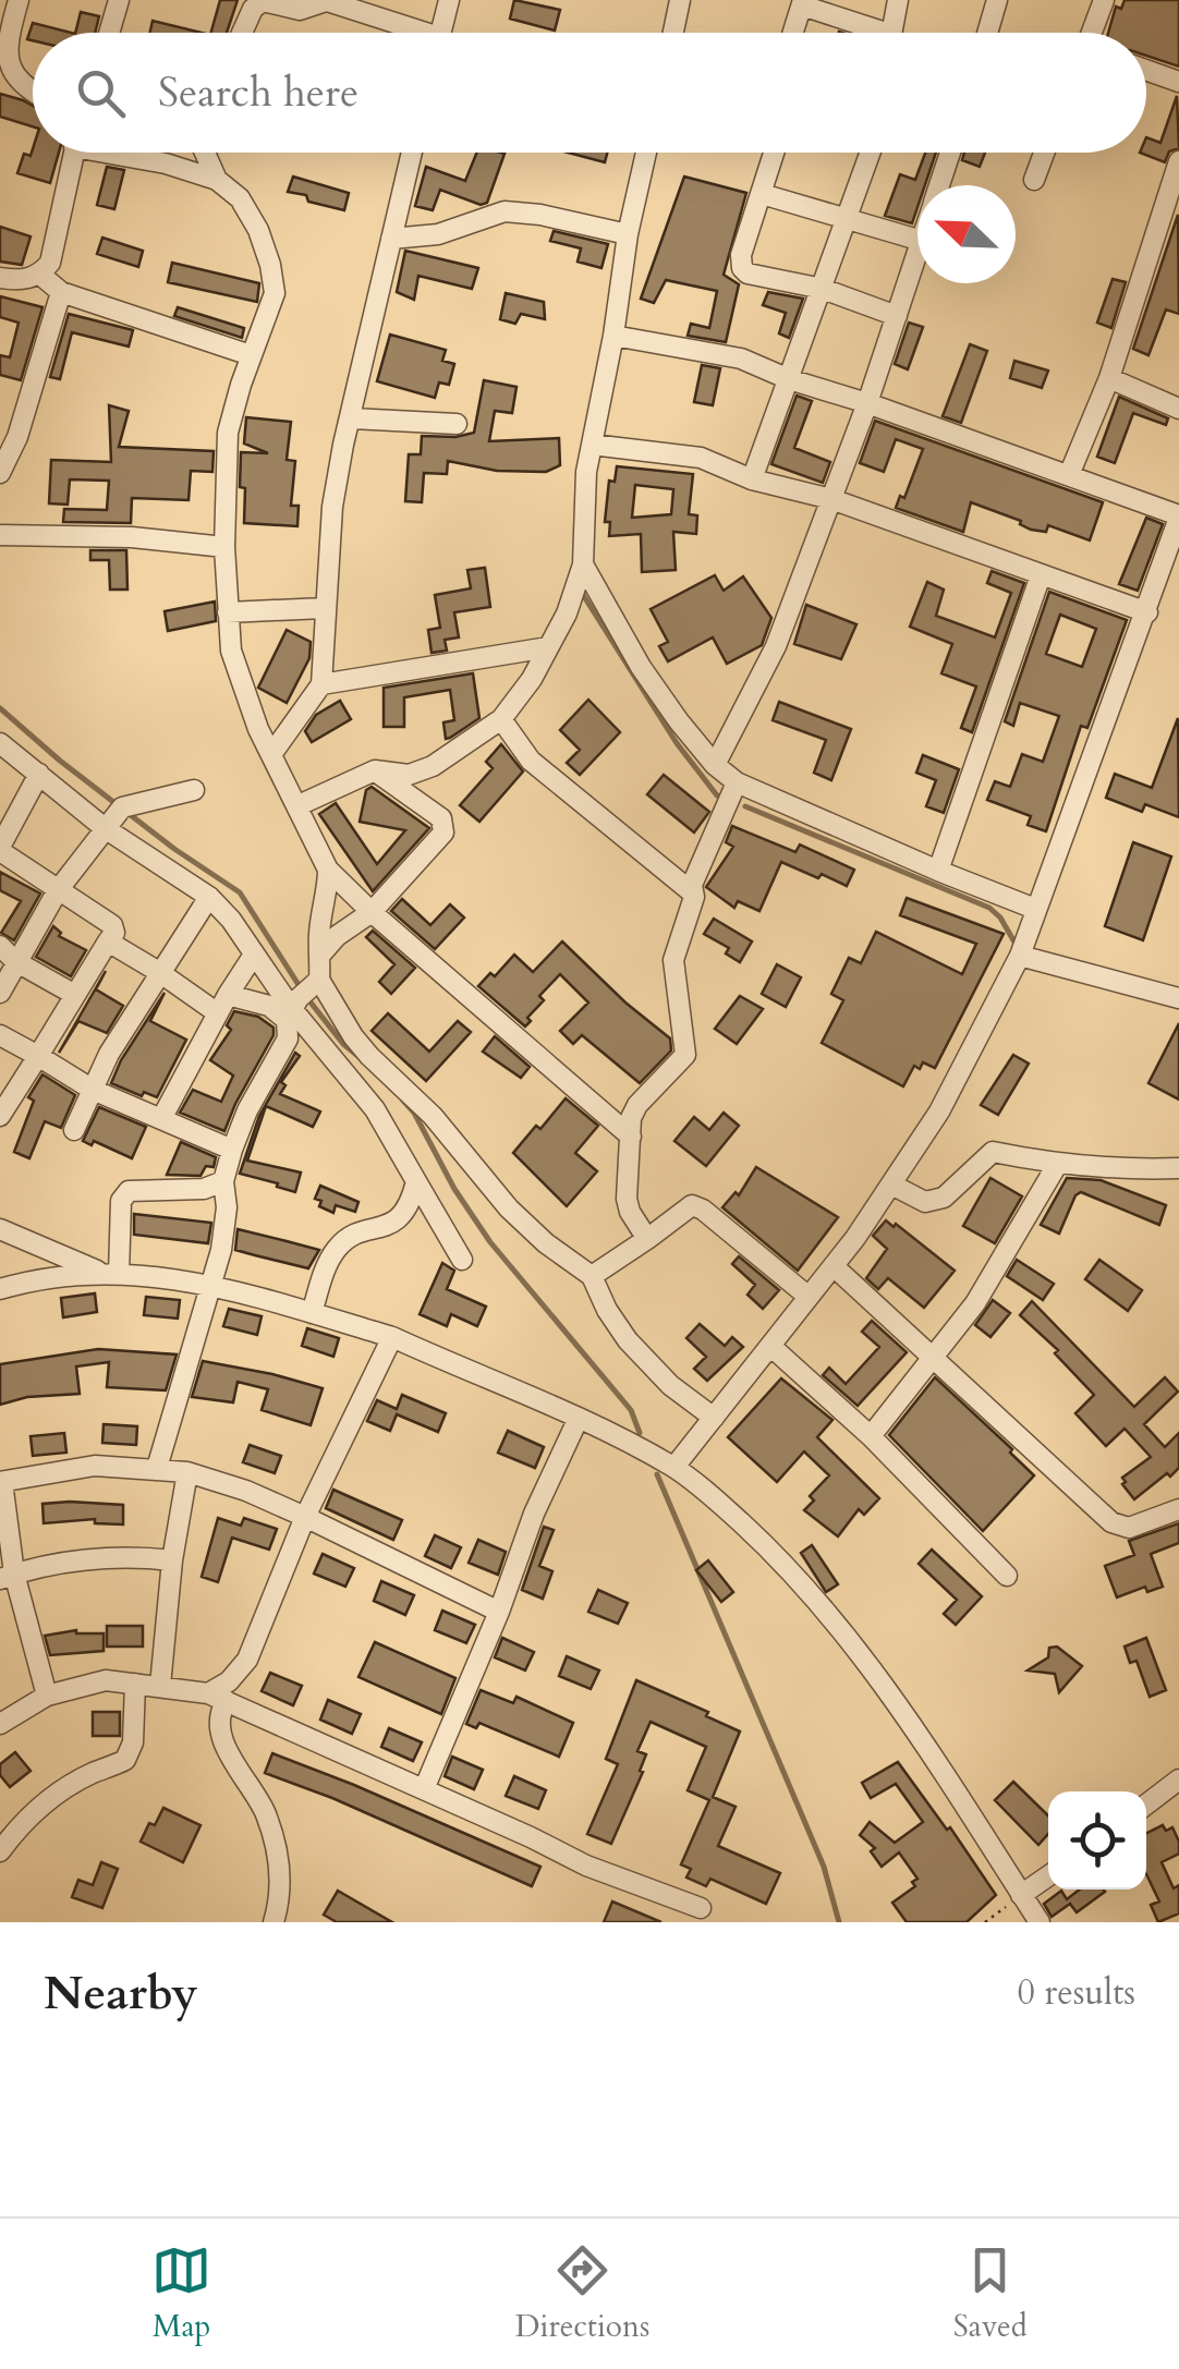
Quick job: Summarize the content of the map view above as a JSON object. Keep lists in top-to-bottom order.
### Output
{
  "north": "top left",
  "page": {
    "search": "Search here",
    "heading": ["Nearby", "0 results"],
    "nav": ["Map", "Directions", "Saved"]
  }
}
